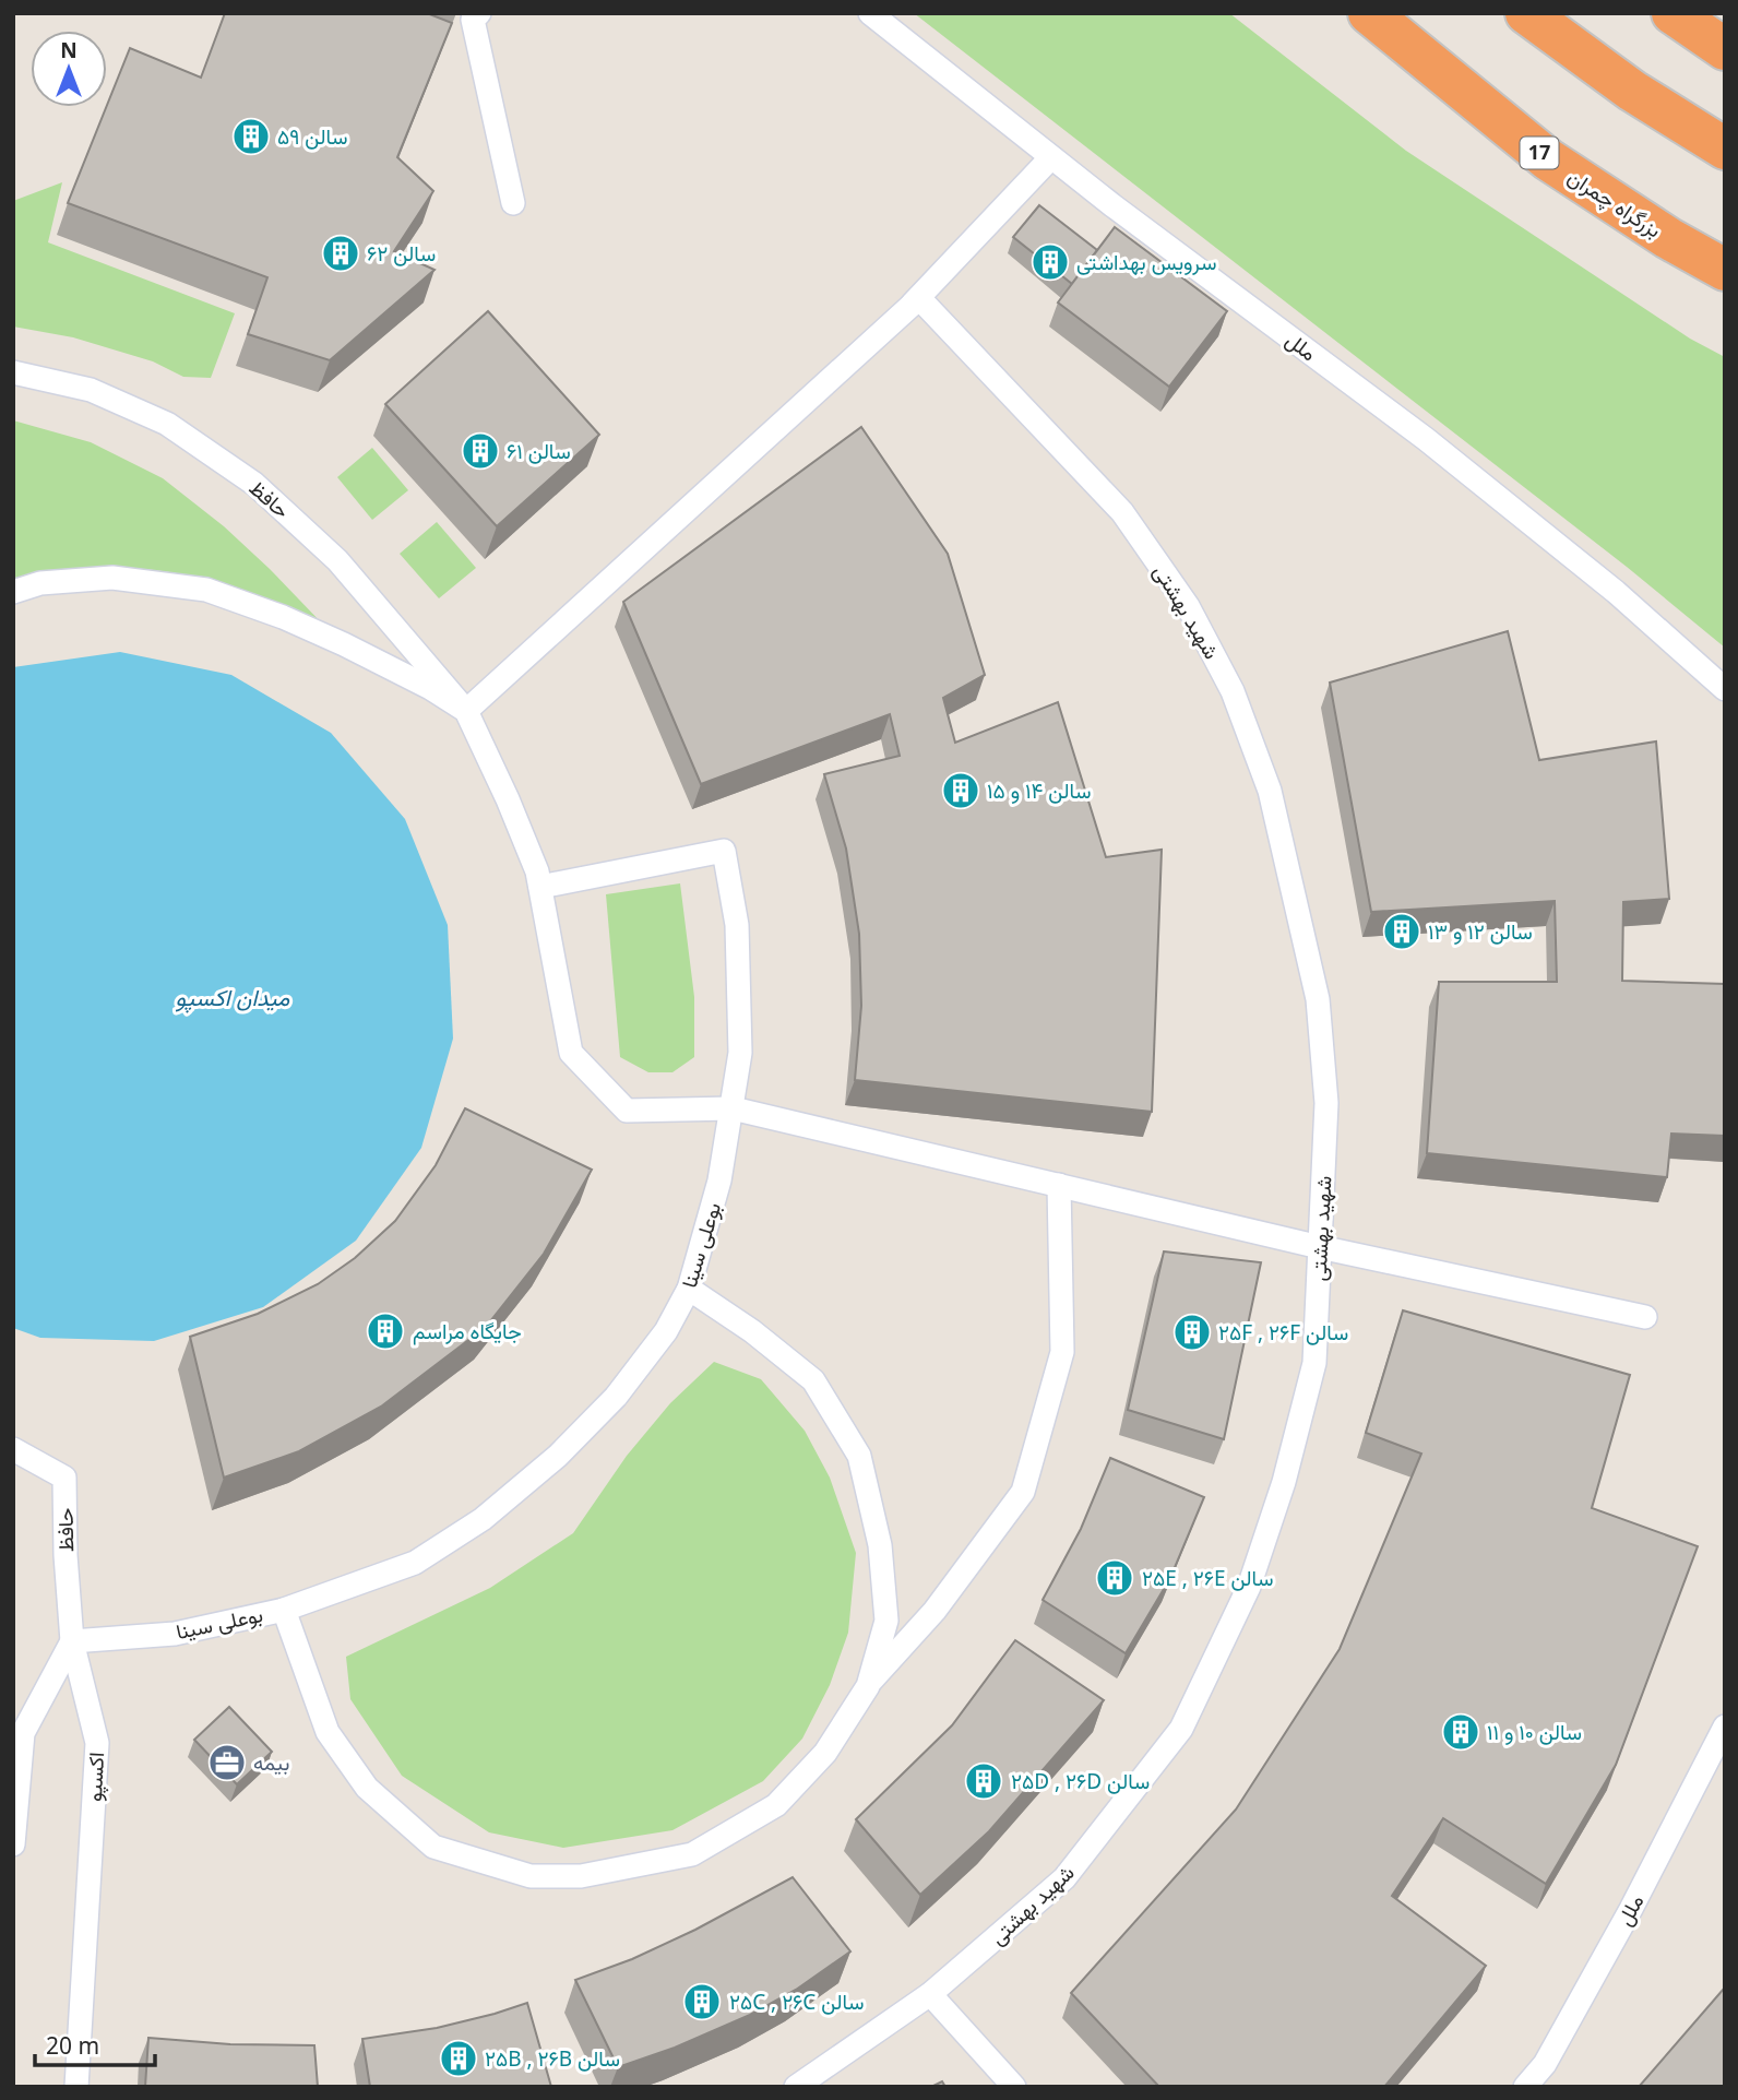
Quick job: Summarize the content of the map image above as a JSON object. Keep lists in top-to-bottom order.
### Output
{
  "streets": {
    "highway": ["17", "بزرگراه چمران"],
    "lane": [
      "ملل",
      "حافظ",
      "شهید بهشتی",
      "بوعلی سینا",
      "اکسپو"
    ]
  },
  "crossings": [
    ["حافظ", "بوعلی سینا"],
    ["حافظ", "اکسپو"],
    ["بوعلی سینا", "اکسپو"]
  ],
  "water": ["میدان اکسپو"],
  "places": {
    "building": [
      "سالن ۵۹",
      "سالن ۶۲",
      "سرویس بهداشتی",
      "سالن ۶۱",
      "سالن ۱۴ و ۱۵",
      "سالن ۱۲ و ۱۳",
      "جایگاه مراسم",
      "۲۵F , ۲۶F سالن",
      "۲۵E , ۲۶E سالن",
      "سالن ۱۰ و ۱۱",
      "۲۵D , ۲۶D سالن",
      "۲۵C , ۲۶C سالن",
      "۲۵B , ۲۶B سالن"
    ],
    "office": ["بیمه"]
  },
  "scale_bar": "20 m",
  "north": "top"
}
